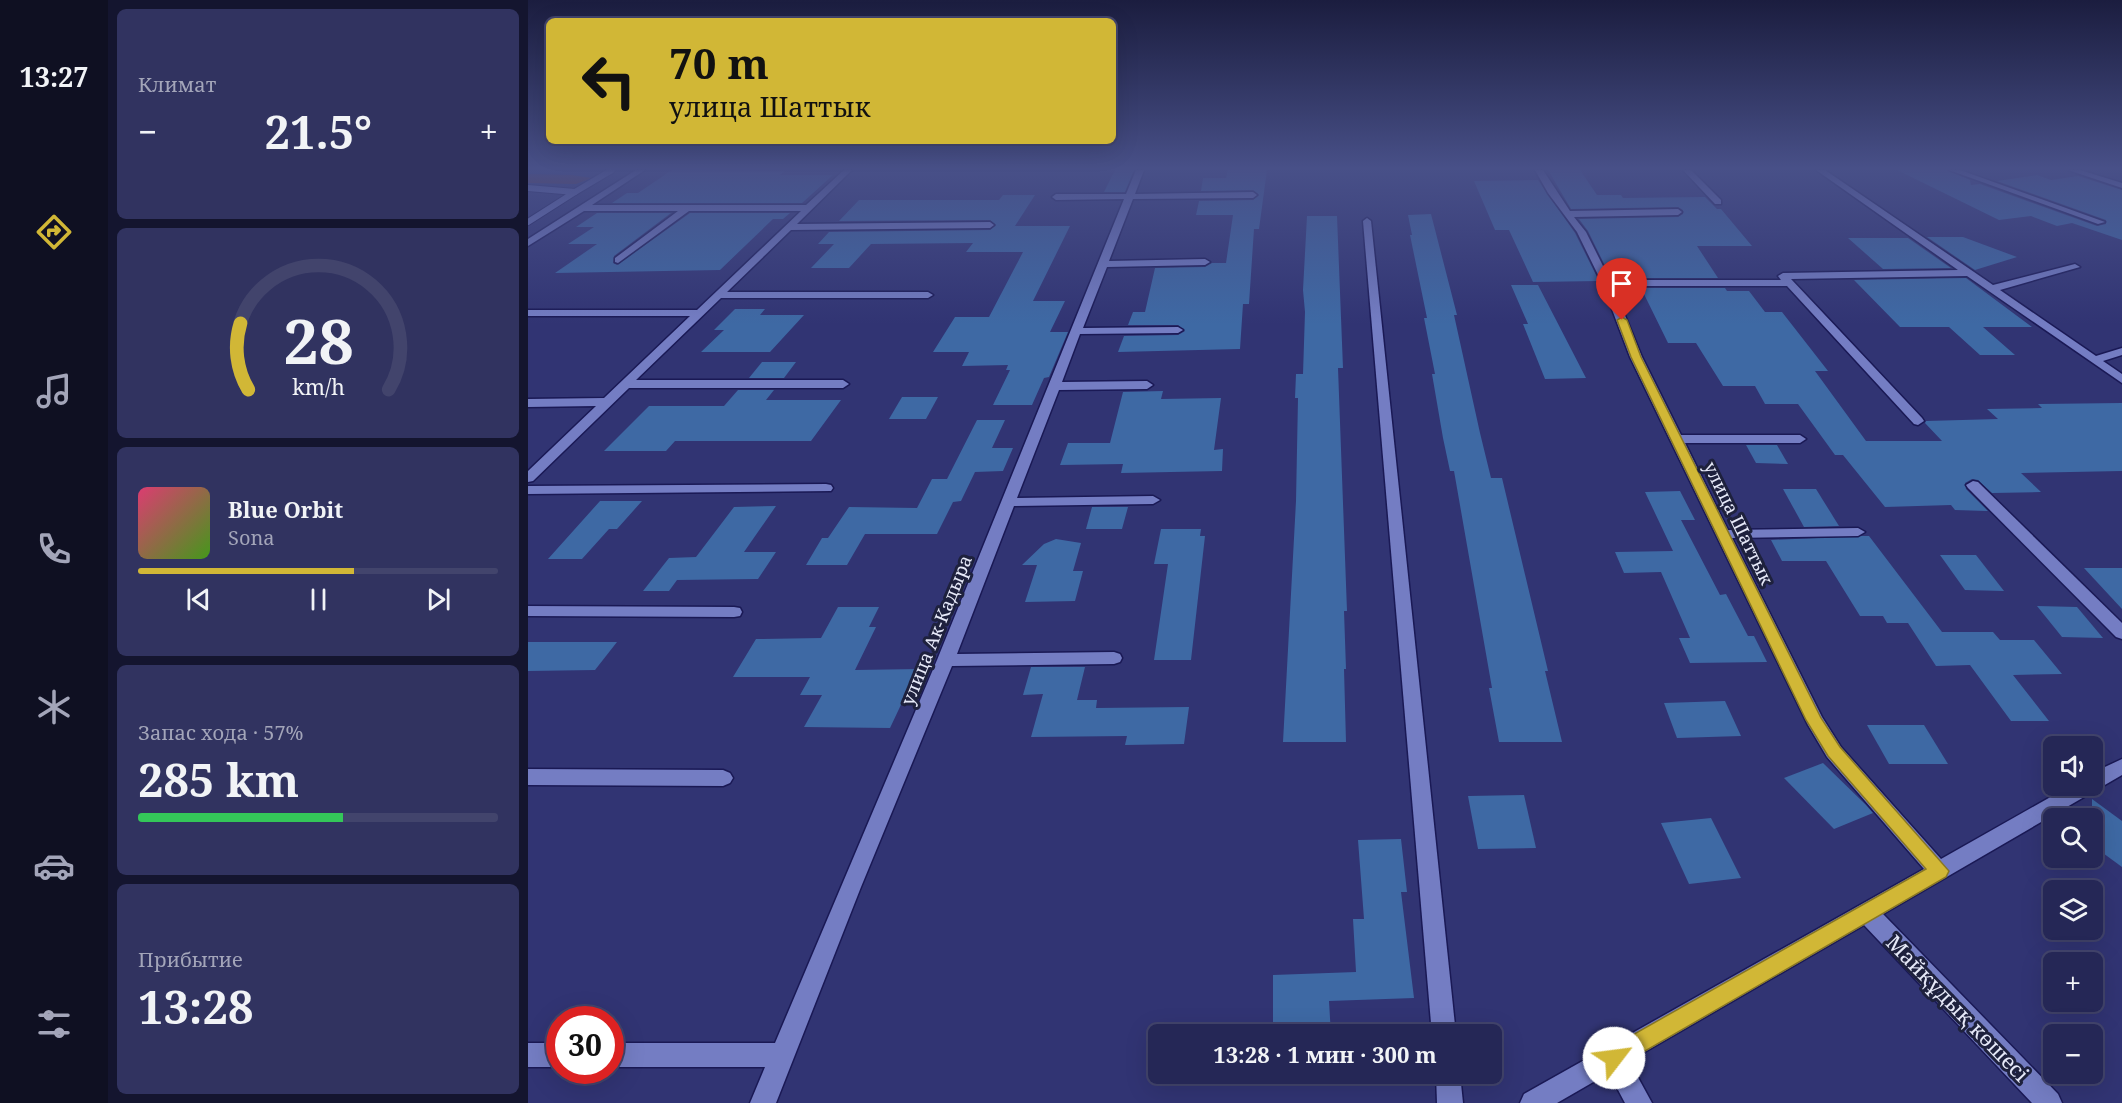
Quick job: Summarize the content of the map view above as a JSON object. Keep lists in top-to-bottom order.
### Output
{
  "streets": {
    "street": ["улица Шаттык", "улица Ак-Кадыра", "Майқұдық көшесі"]
  },
  "page": {
    "tabs": "13:27",
    "tile": [
      "Климат",
      ["Запас хода · 57%", "285 km"],
      ["Прибытие", "13:28"]
    ],
    "turn": ["70 m", "улица Шаттык"],
    "heat": ["−", "21.5°", "+"],
    "song": ["Blue Orbit", "Sona"],
    "map_buttons": ["+", "−"],
    "limit": "30",
    "trip": "13:28 · 1 мин · 300 m",
    "gauge": ["28", "km/h"]
  }
}
